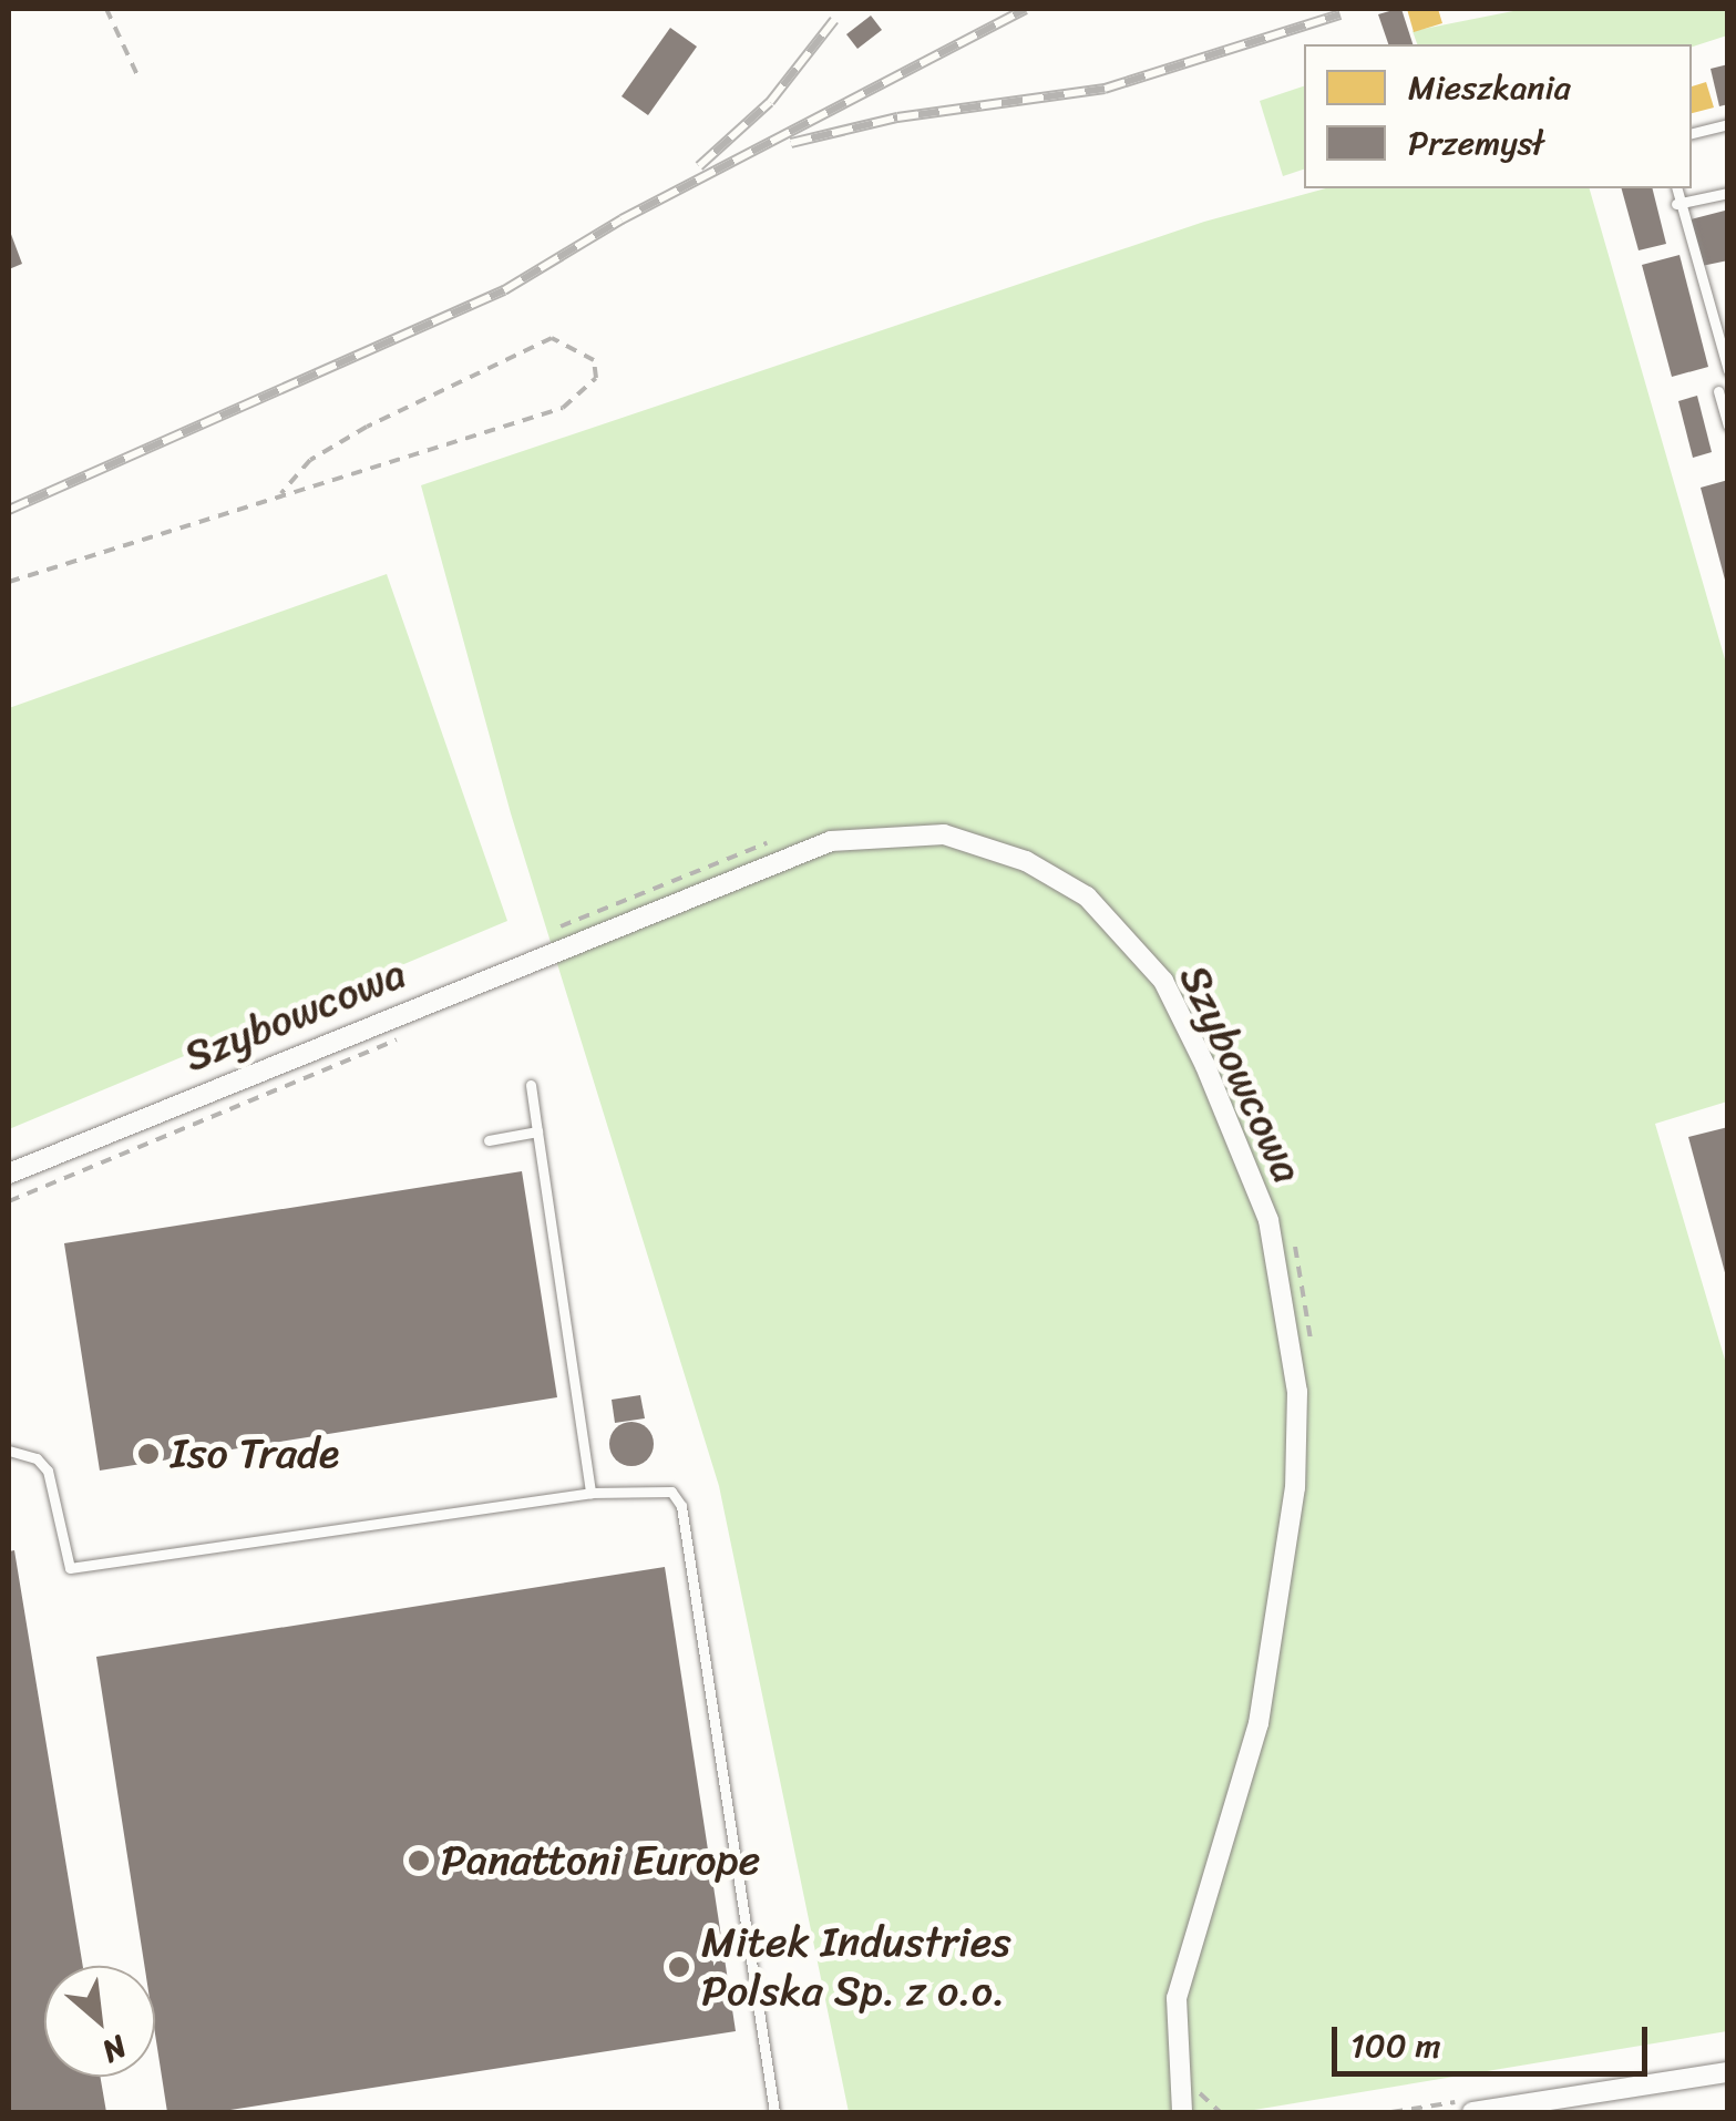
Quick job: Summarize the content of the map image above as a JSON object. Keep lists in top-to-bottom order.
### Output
{
  "streets": {
    "street": ["Szybowcowa"]
  },
  "places": ["Iso Trade", "Panattoni Europe", "Mitek Industries Polska Sp. z o.o."],
  "legend": ["Mieszkania", "Przemysł"],
  "scale_bar": "100 m",
  "north": "bottom right"
}
